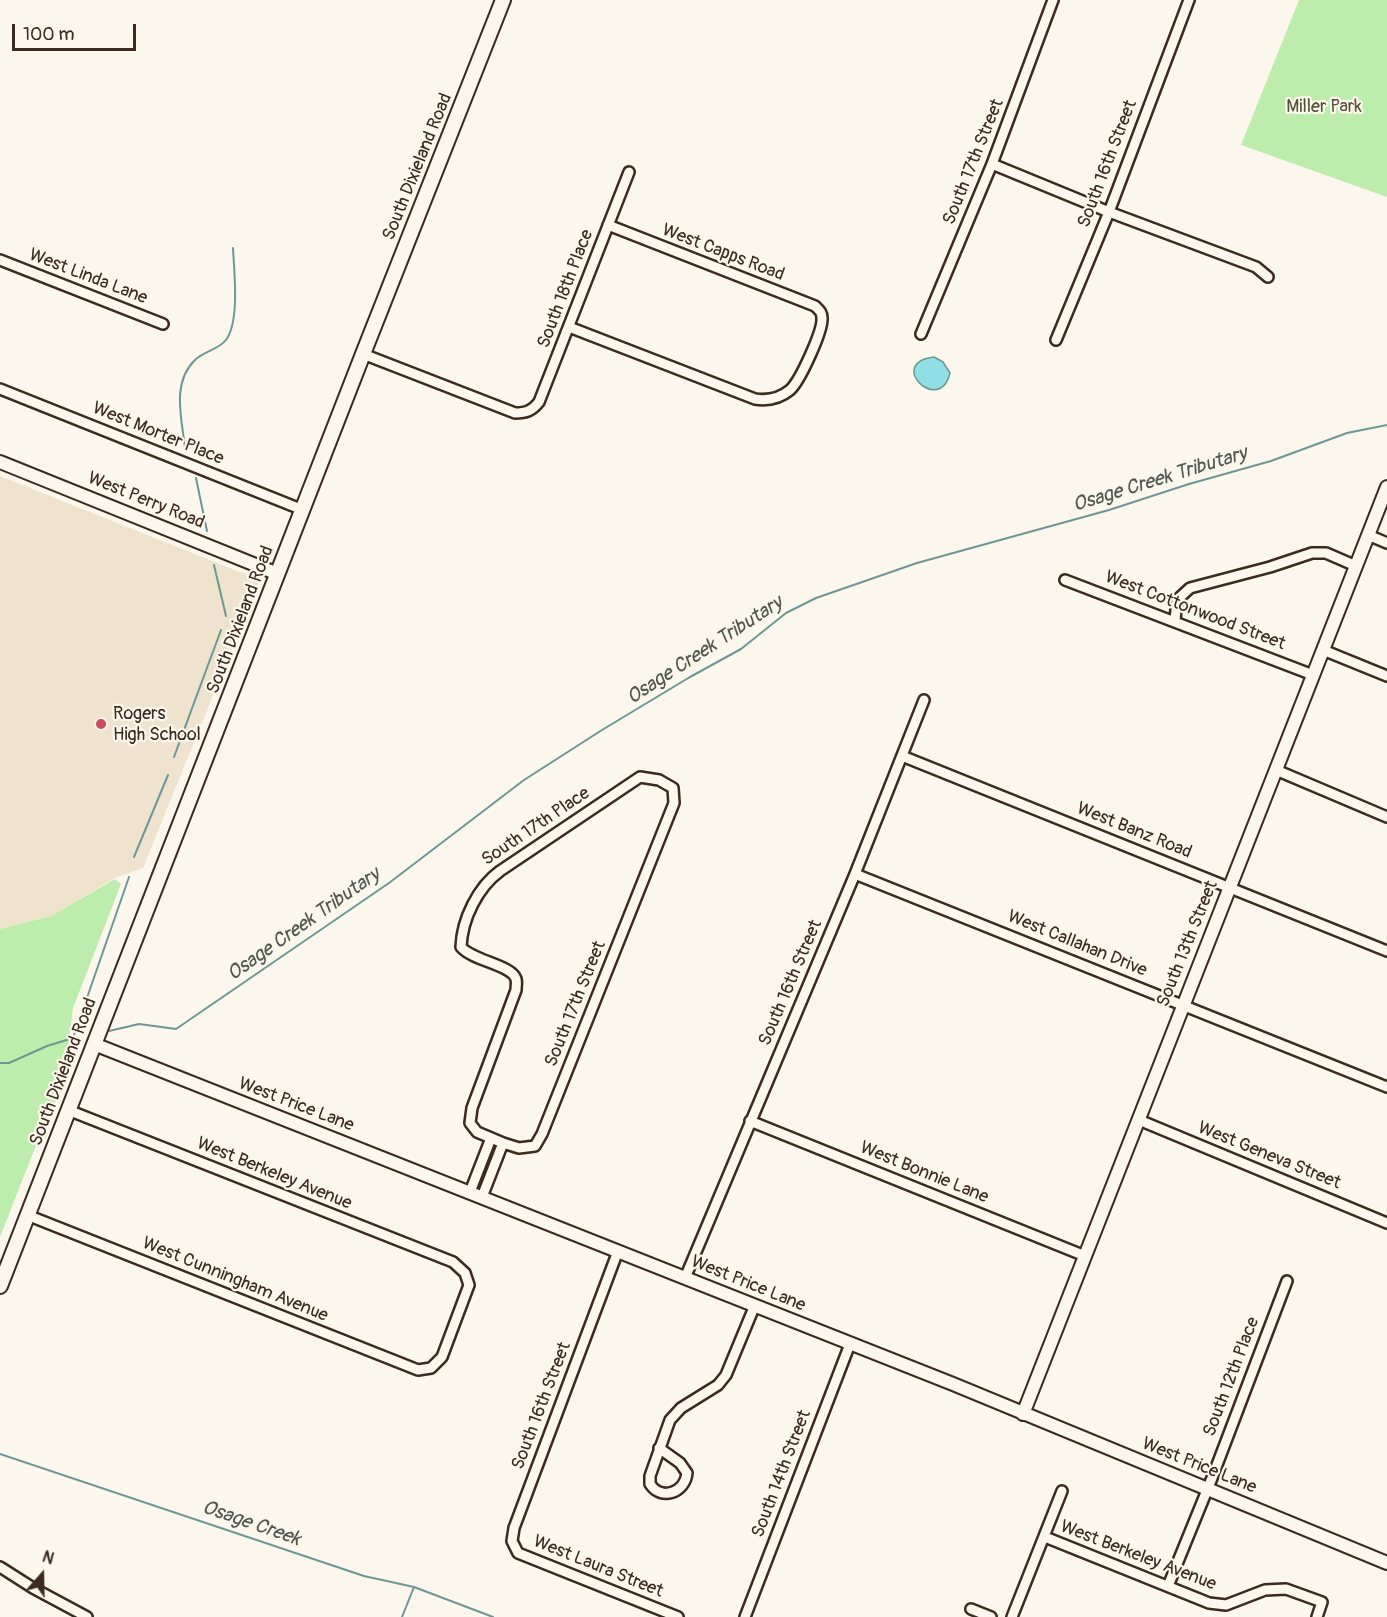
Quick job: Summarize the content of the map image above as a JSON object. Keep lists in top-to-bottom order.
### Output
{
  "streets": {
    "main road": ["South Dixieland Road"],
    "street": [
      "South 17th Street",
      "South 16th Street",
      "West Capps Road",
      "West Linda Lane",
      "South 18th Place",
      "West Morter Place",
      "West Perry Road",
      "West Cottonwood Street",
      "South 17th Place",
      "West Banz Road",
      "West Callahan Drive",
      "South 13th Street",
      "West Price Lane",
      "West Geneva Street",
      "West Bonnie Lane",
      "West Berkeley Avenue",
      "West Cunningham Avenue",
      "South 12th Place",
      "South 14th Street",
      "West Laura Street"
    ]
  },
  "crossings": [
    ["South 17th Street", "South 17th Place"],
    ["South 16th Street", "West Banz Road"],
    ["South 16th Street", "West Callahan Drive"],
    ["South 16th Street", "West Price Lane"],
    ["South 16th Street", "West Bonnie Lane"],
    ["South 16th Street", "West Laura Street"],
    ["South Dixieland Road", "South 18th Place"],
    ["South Dixieland Road", "West Morter Place"],
    ["South Dixieland Road", "West Perry Road"],
    ["South Dixieland Road", "West Price Lane"],
    ["South Dixieland Road", "West Berkeley Avenue"],
    ["South Dixieland Road", "West Cunningham Avenue"],
    ["West Capps Road", "South 18th Place"],
    ["West Cottonwood Street", "South 13th Street"],
    ["West Banz Road", "South 13th Street"],
    ["West Callahan Drive", "South 13th Street"],
    ["South 13th Street", "West Price Lane"],
    ["South 13th Street", "West Geneva Street"],
    ["South 13th Street", "West Bonnie Lane"],
    ["West Price Lane", "South 12th Place"],
    ["West Price Lane", "South 14th Street"],
    ["West Berkeley Avenue", "West Cunningham Avenue"],
    ["West Berkeley Avenue", "South 12th Place"]
  ],
  "water": ["Osage Creek Tributary", "Osage Creek"],
  "parks": ["Miller Park"],
  "places": ["Rogers High School"],
  "scale_bar": "100 m",
  "north": "top"
}
